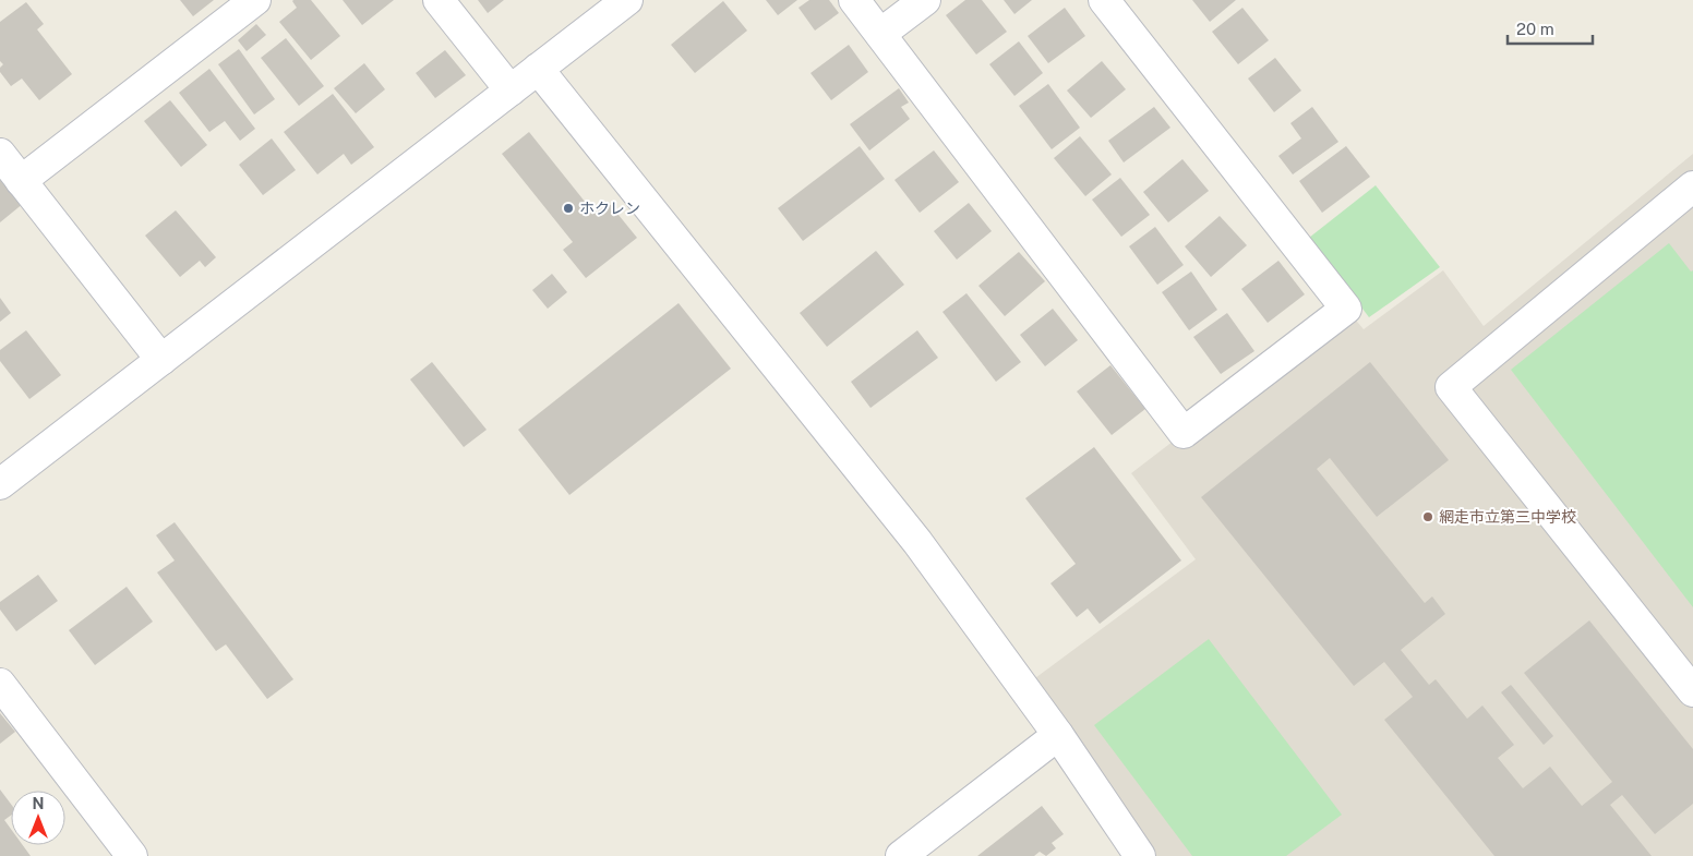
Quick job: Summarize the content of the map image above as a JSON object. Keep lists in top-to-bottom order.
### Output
{
  "places": ["ホクレン", "網走市立第三中学校"],
  "scale_bar": "20 m",
  "north": "top"
}
